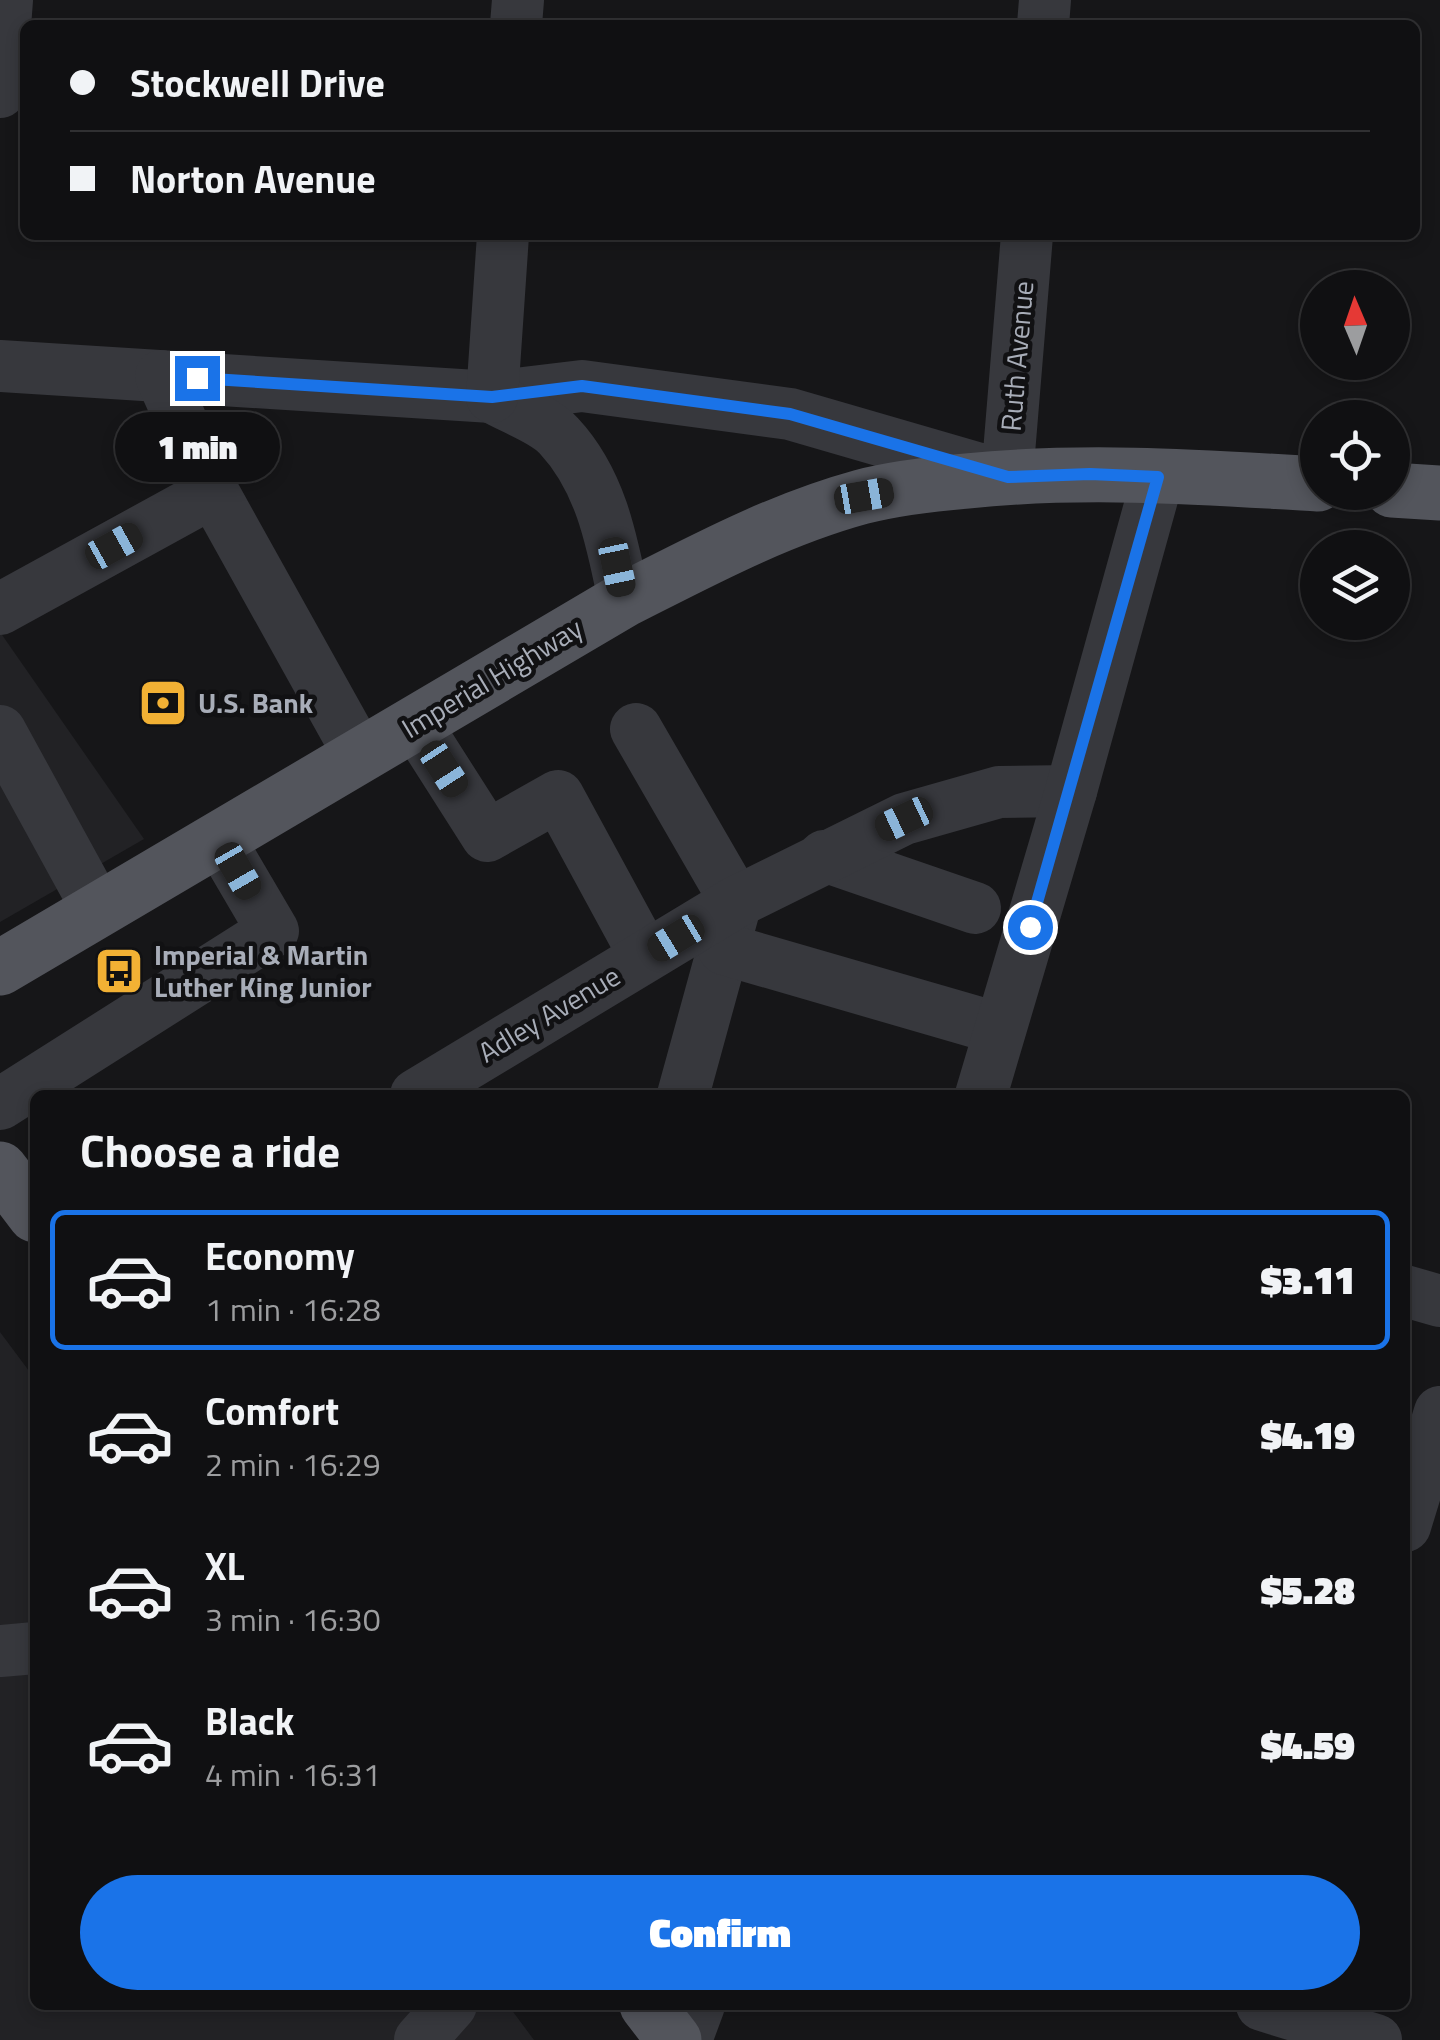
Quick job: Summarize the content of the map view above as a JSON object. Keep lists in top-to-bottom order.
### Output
{
  "streets": {
    "main road": ["Imperial Highway"],
    "street": ["Ruth Avenue", "Adley Avenue"]
  },
  "crossings": [
    ["Ruth Avenue", "Imperial Highway"]
  ],
  "places": {
    "bank": ["U.S. Bank"],
    "bus stop": ["Imperial & Martin Luther King Junior"]
  },
  "north": "top",
  "page": {
    "banner": ["Stockwell Drive", "Norton Avenue"],
    "bubble": "1 min",
    "heading": "Choose a ride",
    "list": [
      {
        "name": "Economy",
        "note": "1 min · 16:28",
        "value": "$3.11"
      },
      {
        "name": "Comfort",
        "note": "2 min · 16:29",
        "value": "$4.19"
      },
      {
        "name": "XL",
        "note": "3 min · 16:30",
        "value": "$5.28"
      },
      {
        "name": "Black",
        "note": "4 min · 16:31",
        "value": "$4.59"
      }
    ],
    "buttons": "Confirm"
  }
}
